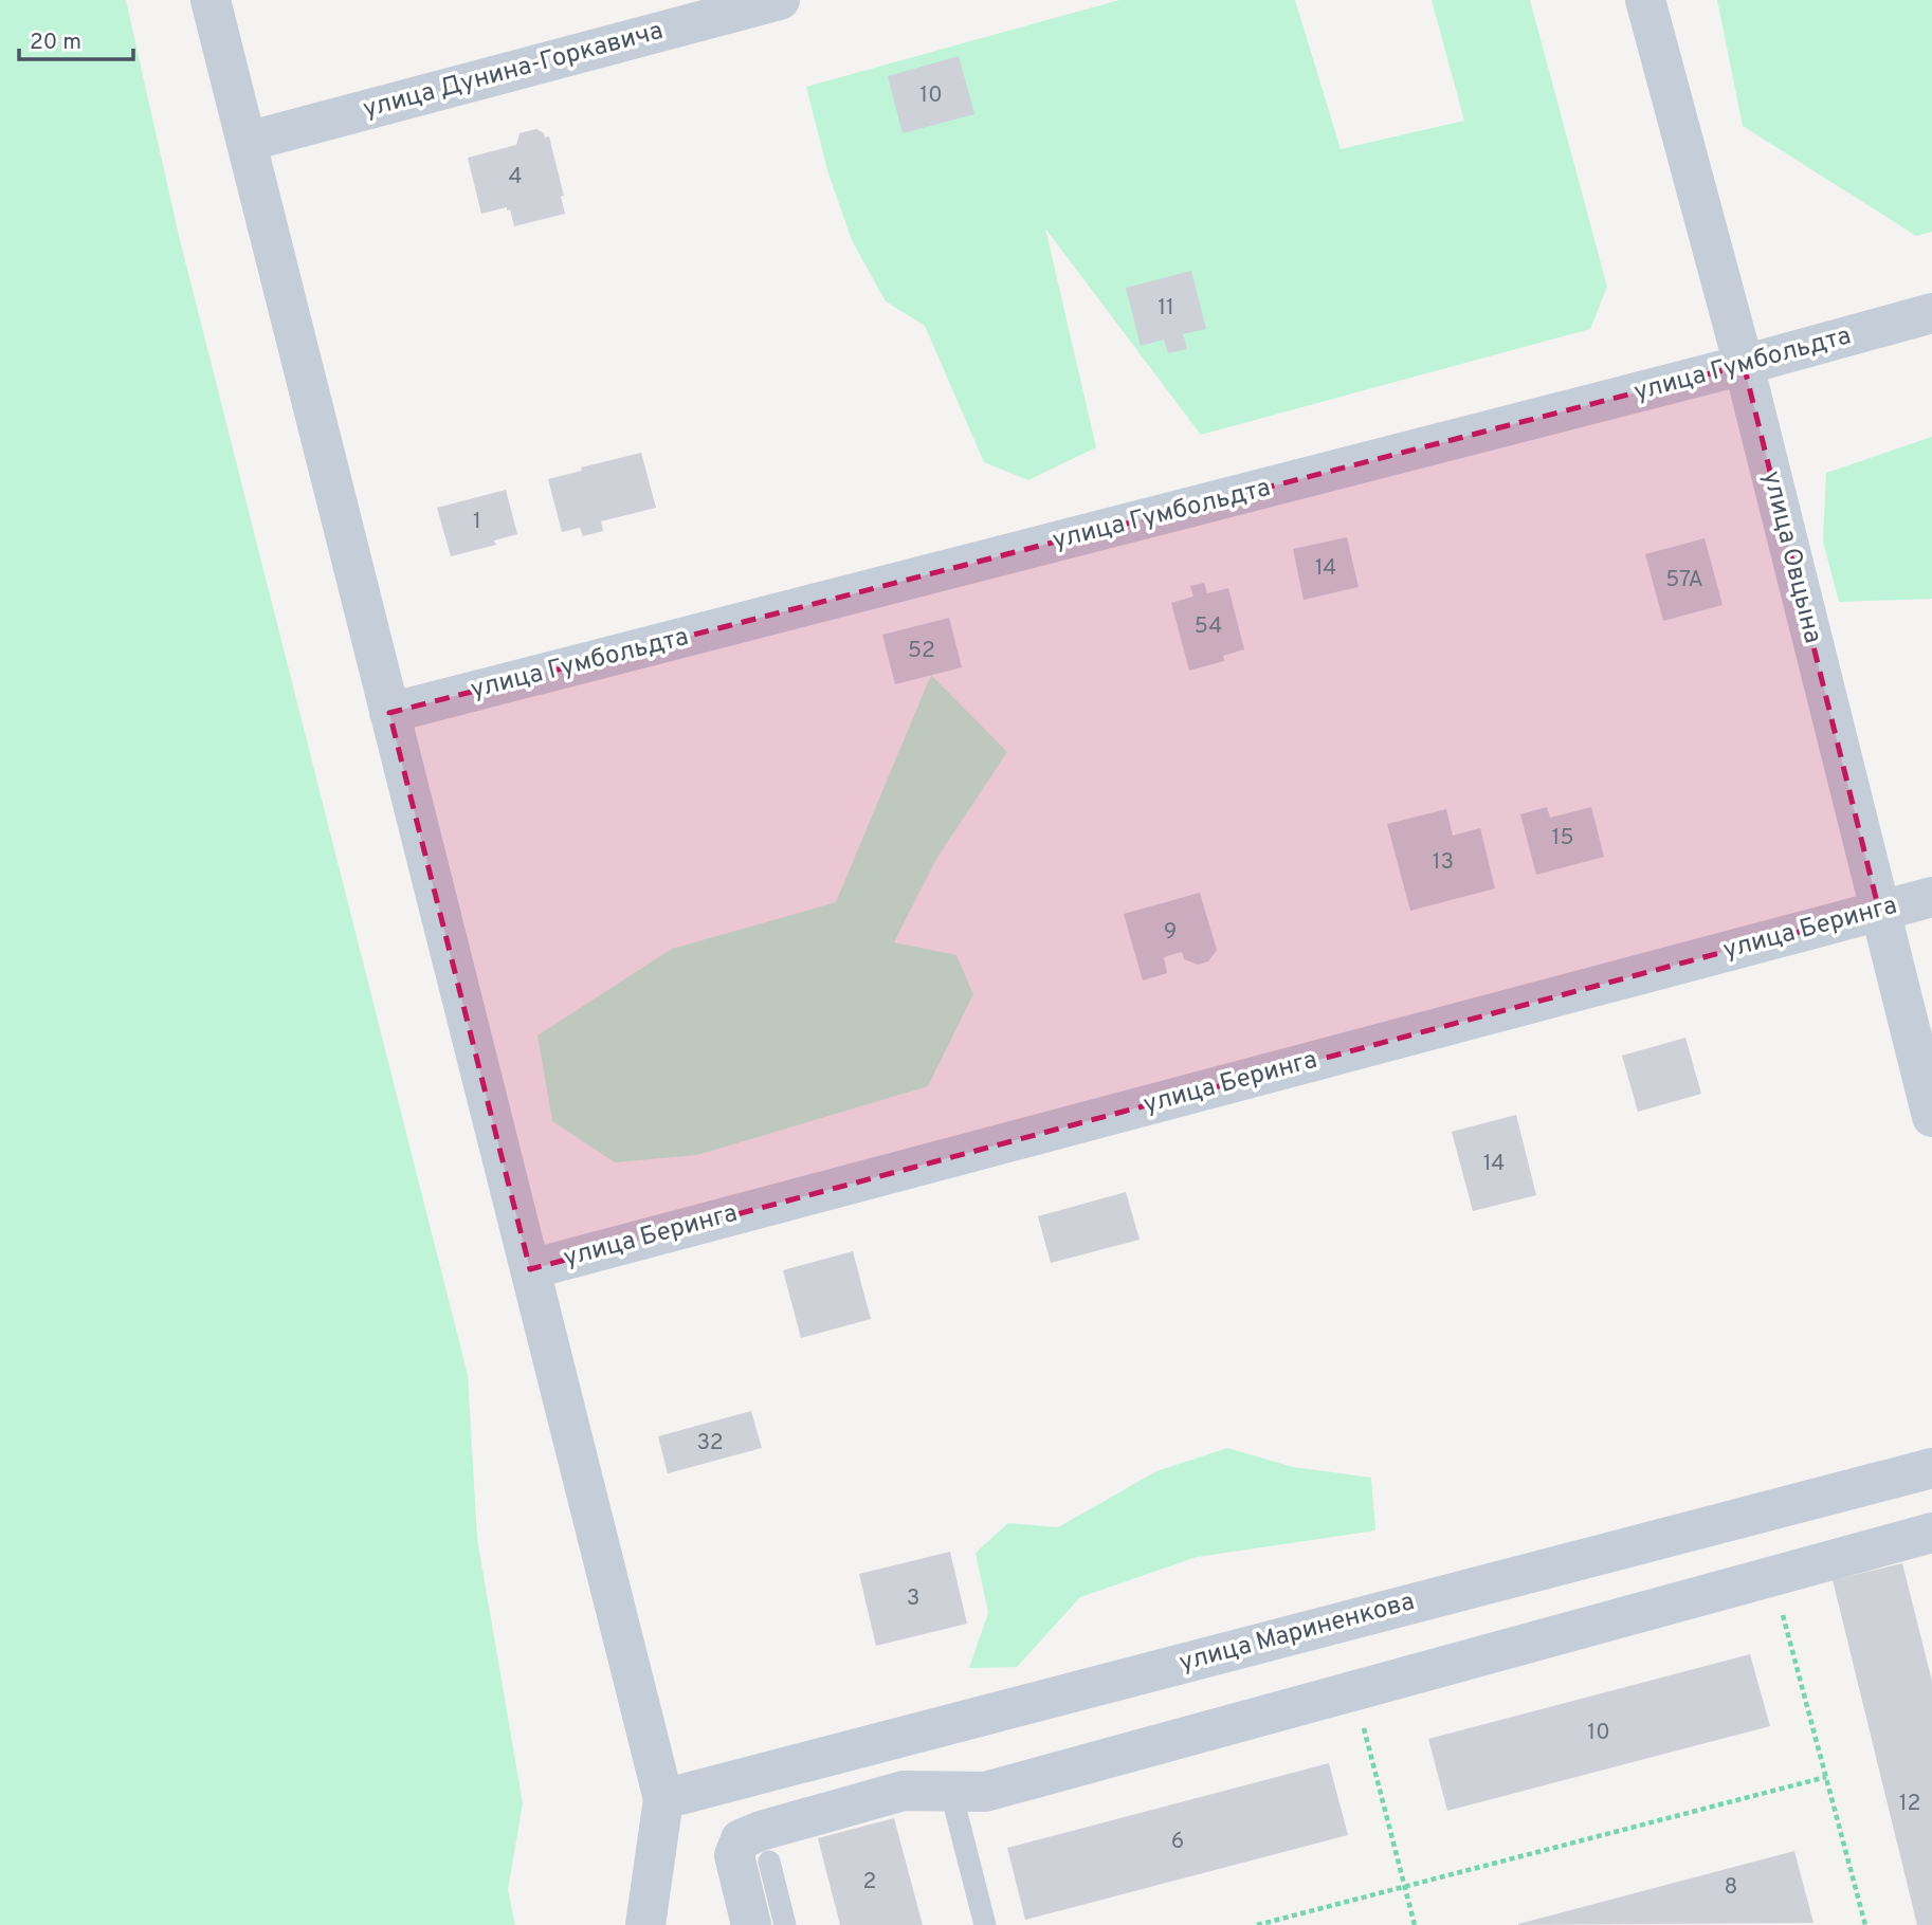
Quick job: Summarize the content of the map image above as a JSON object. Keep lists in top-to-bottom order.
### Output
{
  "streets": {
    "street": [
      "улица Дунина-Горкавича",
      "улица Гумбольдта",
      "улица Овцына",
      "улица Беринга",
      "улица Мариненкова"
    ]
  },
  "crossings": [
    ["улица Гумбольдта", "улица Овцына"],
    ["улица Овцына", "улица Беринга"]
  ],
  "house_numbers": [
    "10",
    "4",
    "11",
    "1",
    "14",
    "57А",
    "54",
    "52",
    "15",
    "13",
    "9",
    "14",
    "32",
    "3",
    "10",
    "12",
    "6",
    "2",
    "8"
  ],
  "scale_bar": "20 m"
}
